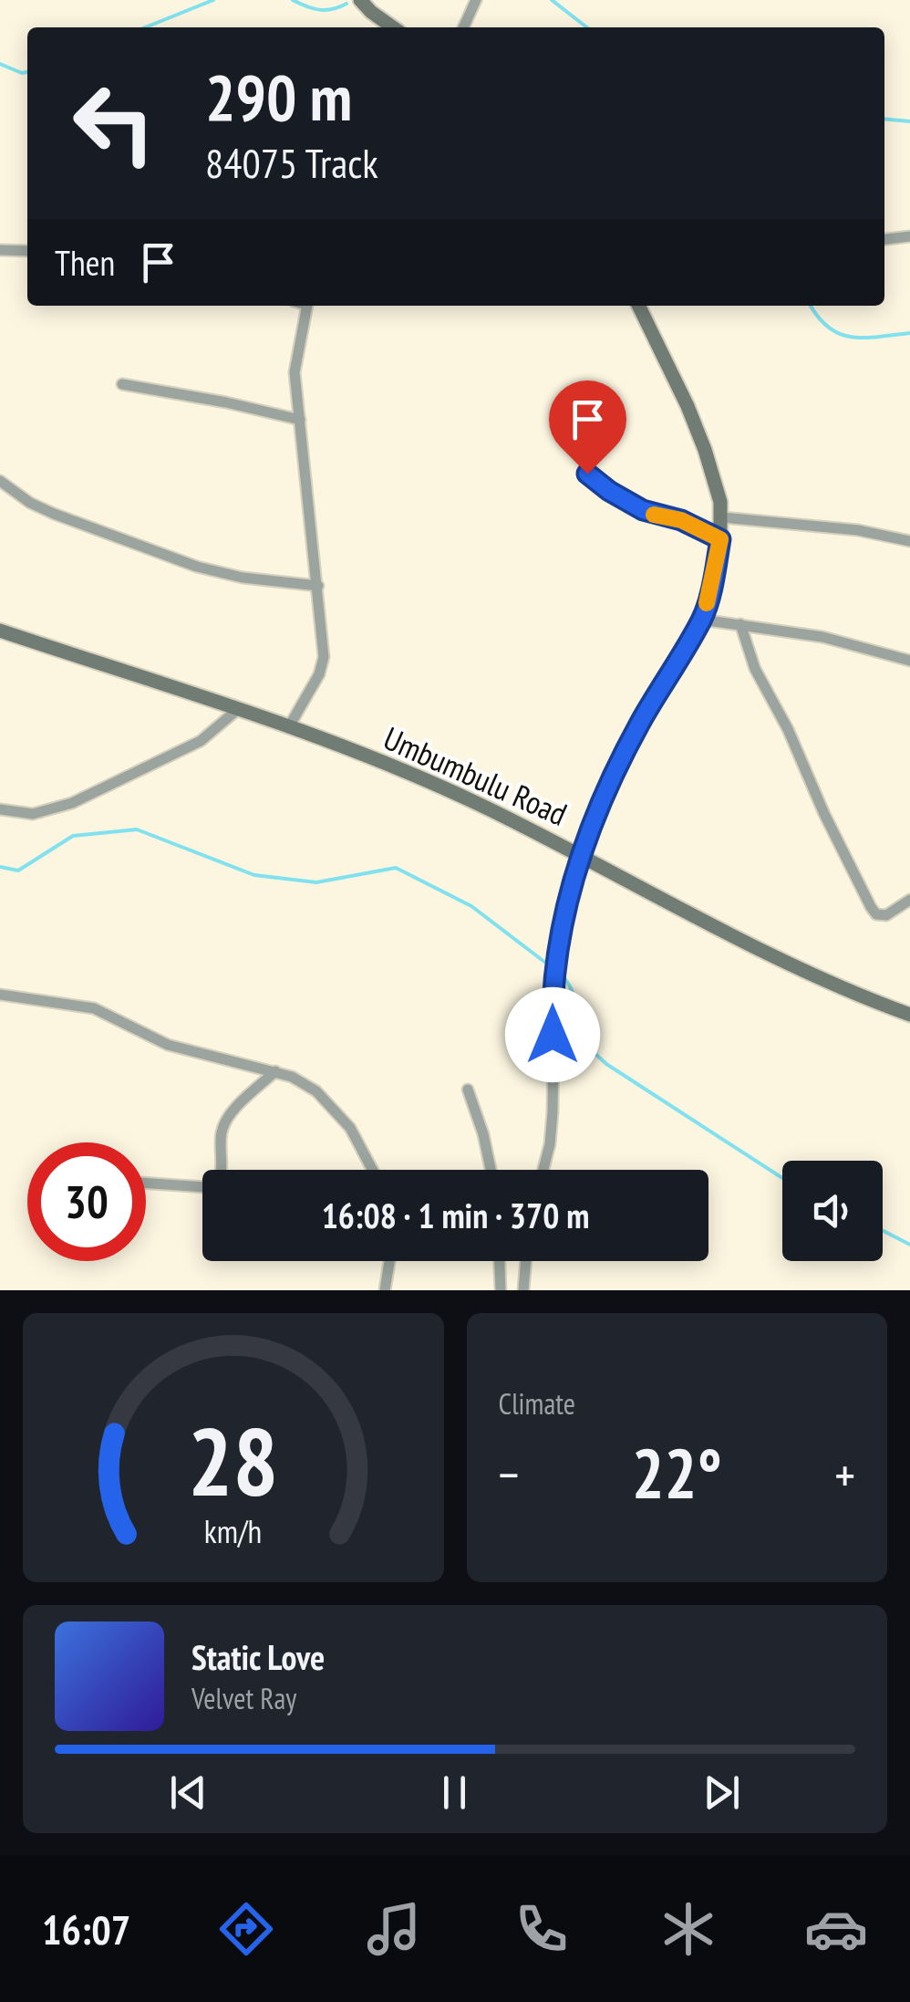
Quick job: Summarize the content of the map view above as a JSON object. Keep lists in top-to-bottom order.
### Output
{
  "streets": {
    "main road": ["Umbumbulu Road"]
  },
  "page": {
    "turn": ["290 m", "84075 Track"],
    "then": "Then",
    "limit": "30",
    "trip": "16:08 · 1 min · 370 m",
    "tile": "Climate",
    "heat": ["−", "22°", "+"],
    "song": ["Static Love", "Velvet Ray"],
    "tabs": "16:07",
    "gauge": ["28", "km/h"]
  }
}
